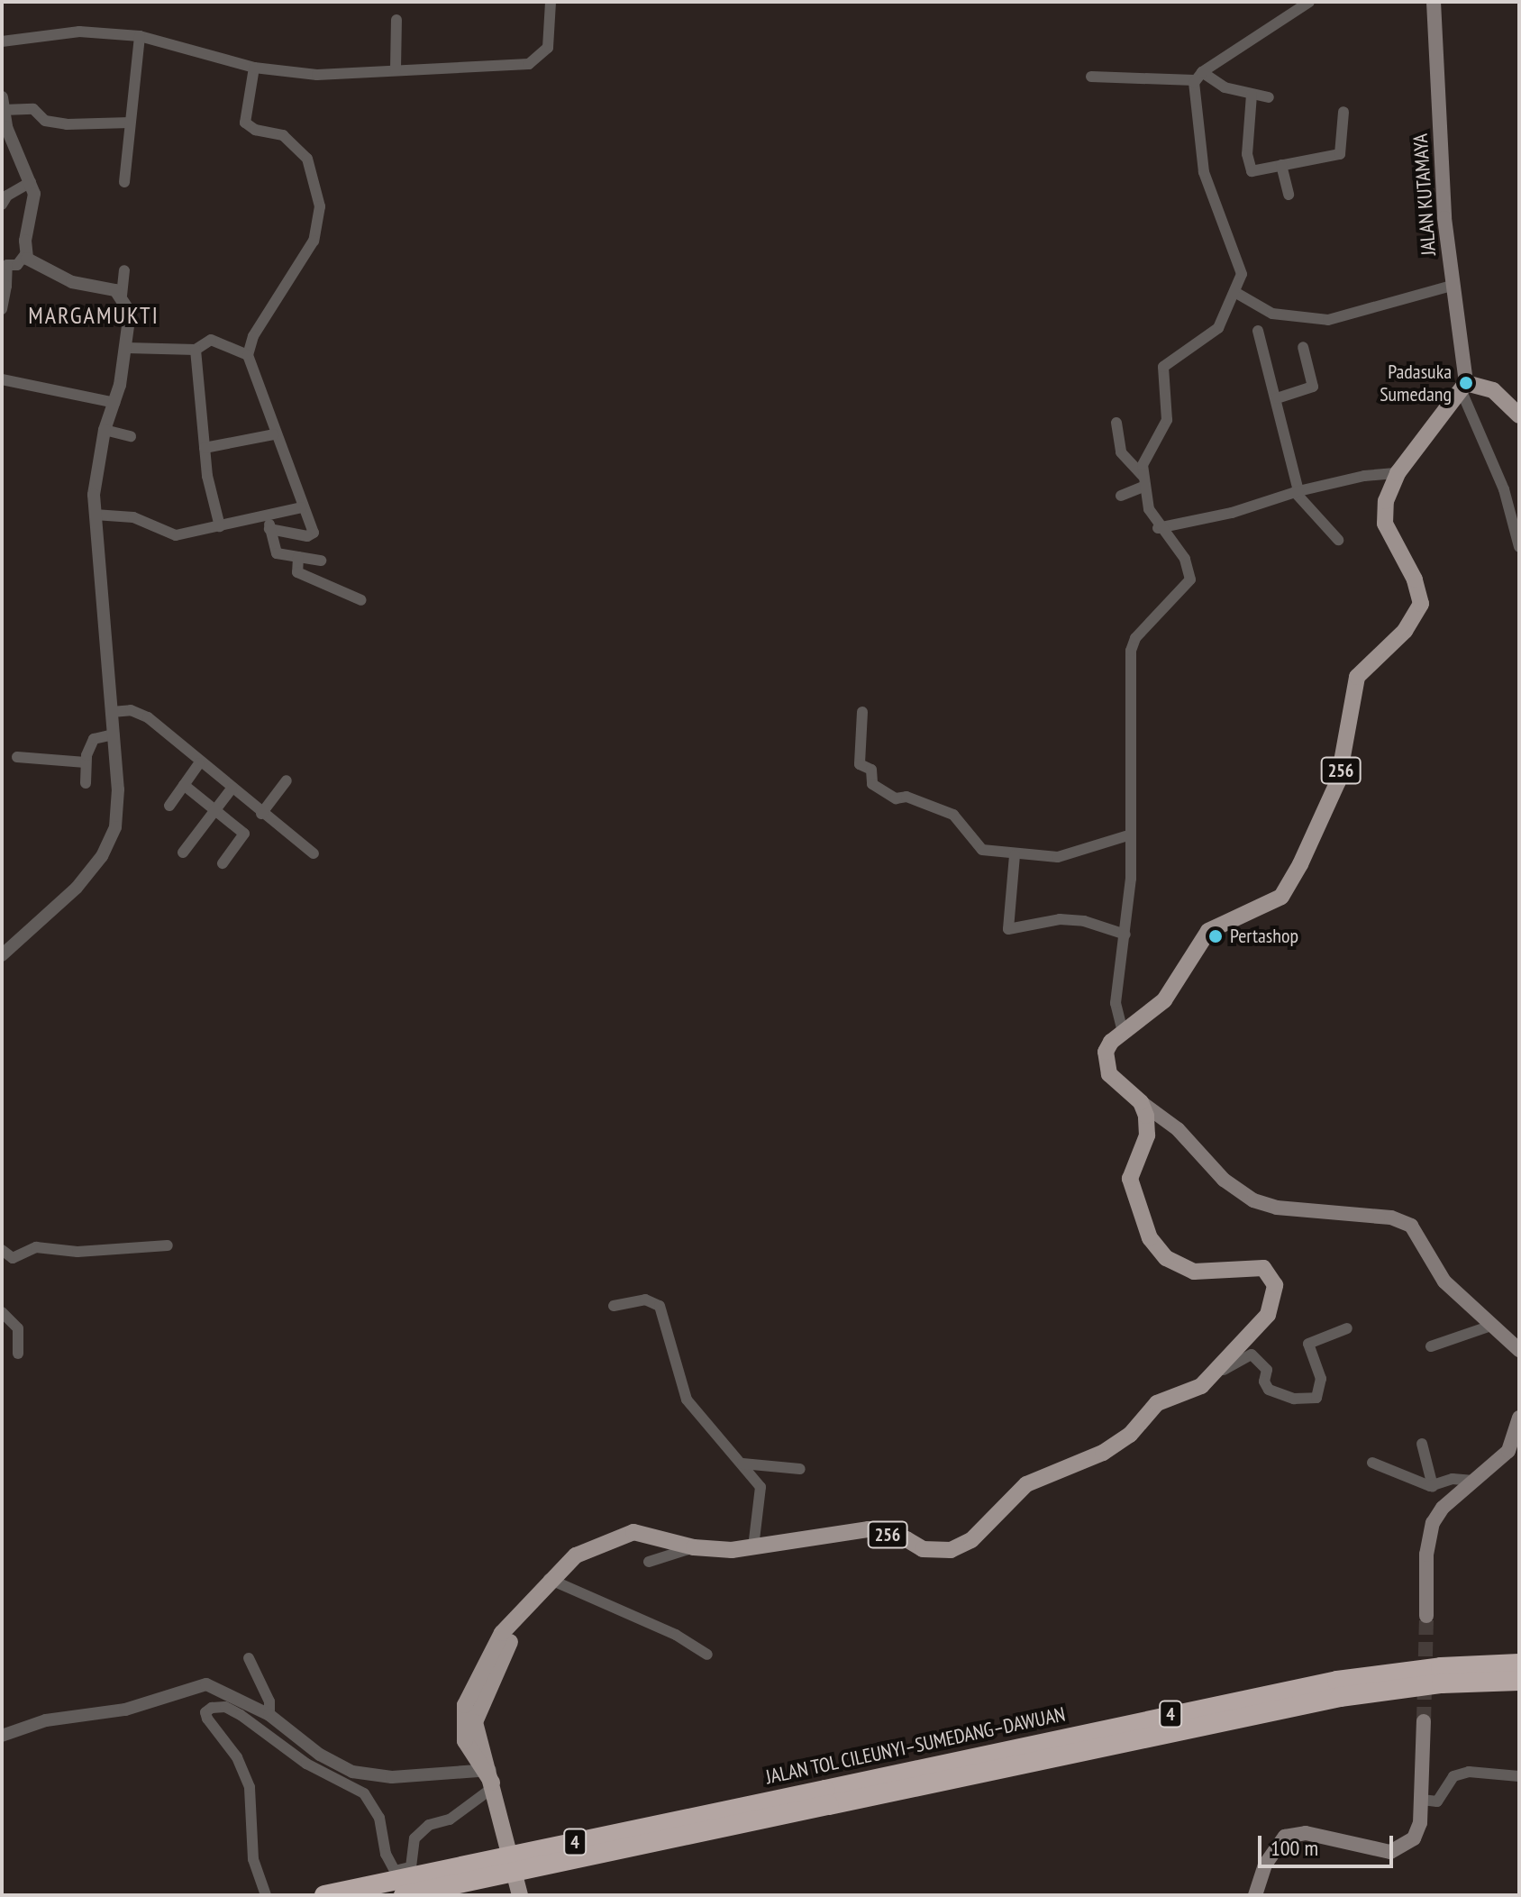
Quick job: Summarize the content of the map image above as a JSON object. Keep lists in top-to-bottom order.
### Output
{
  "streets": {
    "highway": ["4", "JALAN TOL CILEUNYI–SUMEDANG–DAWUAN"],
    "main road": ["JALAN KUTAMAYA", "256"]
  },
  "crossings": [
    ["JALAN KUTAMAYA", "256"]
  ],
  "districts": ["MARGAMUKTI"],
  "places": ["Padasuka Sumedang", "Pertashop"],
  "scale_bar": "100 m"
}
